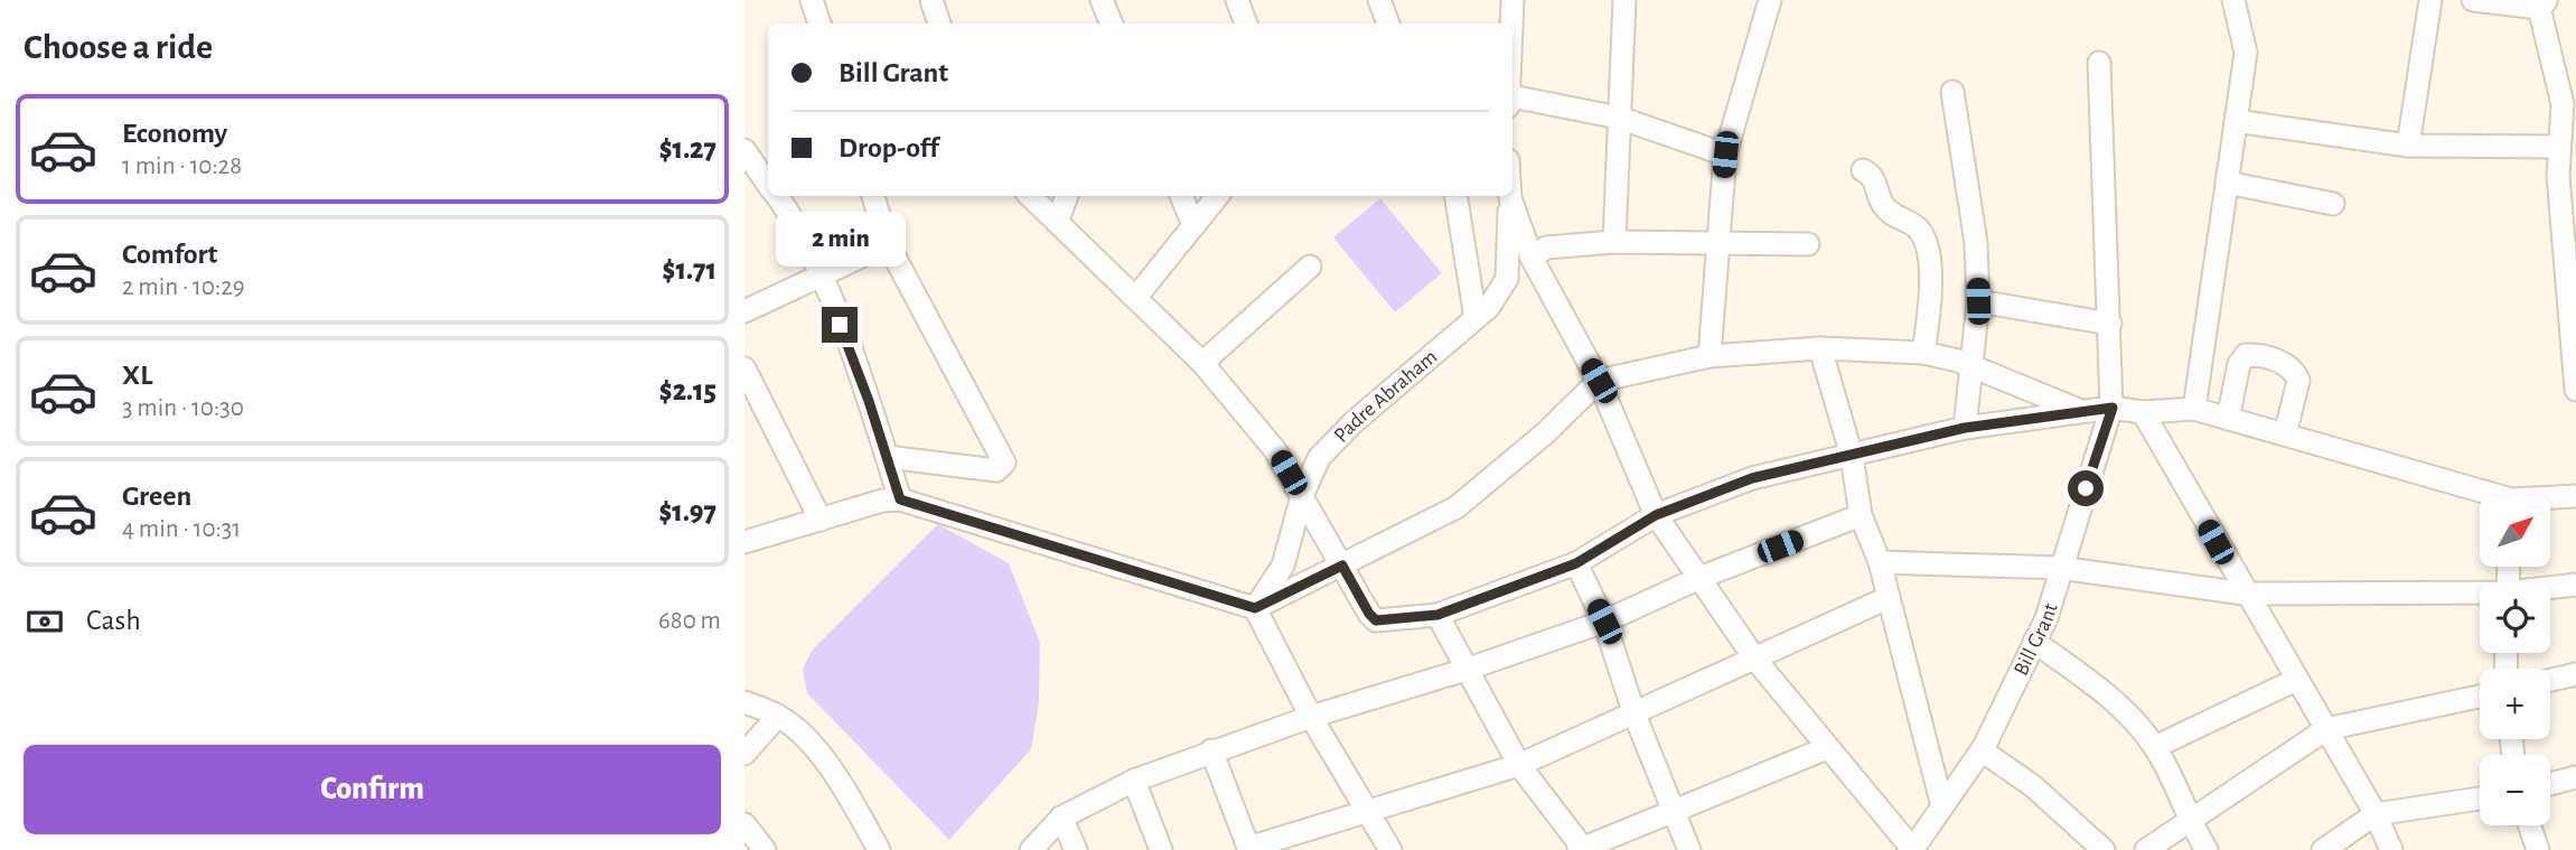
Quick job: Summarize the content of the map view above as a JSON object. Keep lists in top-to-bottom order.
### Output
{
  "streets": {
    "street": ["Padre Abraham", "Bill Grant"]
  },
  "north": "top right",
  "page": {
    "heading": "Choose a ride",
    "banner": ["Bill Grant", "Drop-off"],
    "list": [
      {
        "name": "Economy",
        "note": "1 min · 10:28",
        "value": "$1.27"
      },
      {
        "name": "Comfort",
        "note": "2 min · 10:29",
        "value": "$1.71"
      },
      {
        "name": "XL",
        "note": "3 min · 10:30",
        "value": "$2.15"
      },
      {
        "name": "Green",
        "note": "4 min · 10:31",
        "value": "$1.97"
      }
    ],
    "bubble": "2 min",
    "map_buttons": ["+", "−"],
    "pay": ["Cash", "680 m"],
    "buttons": "Confirm"
  }
}
